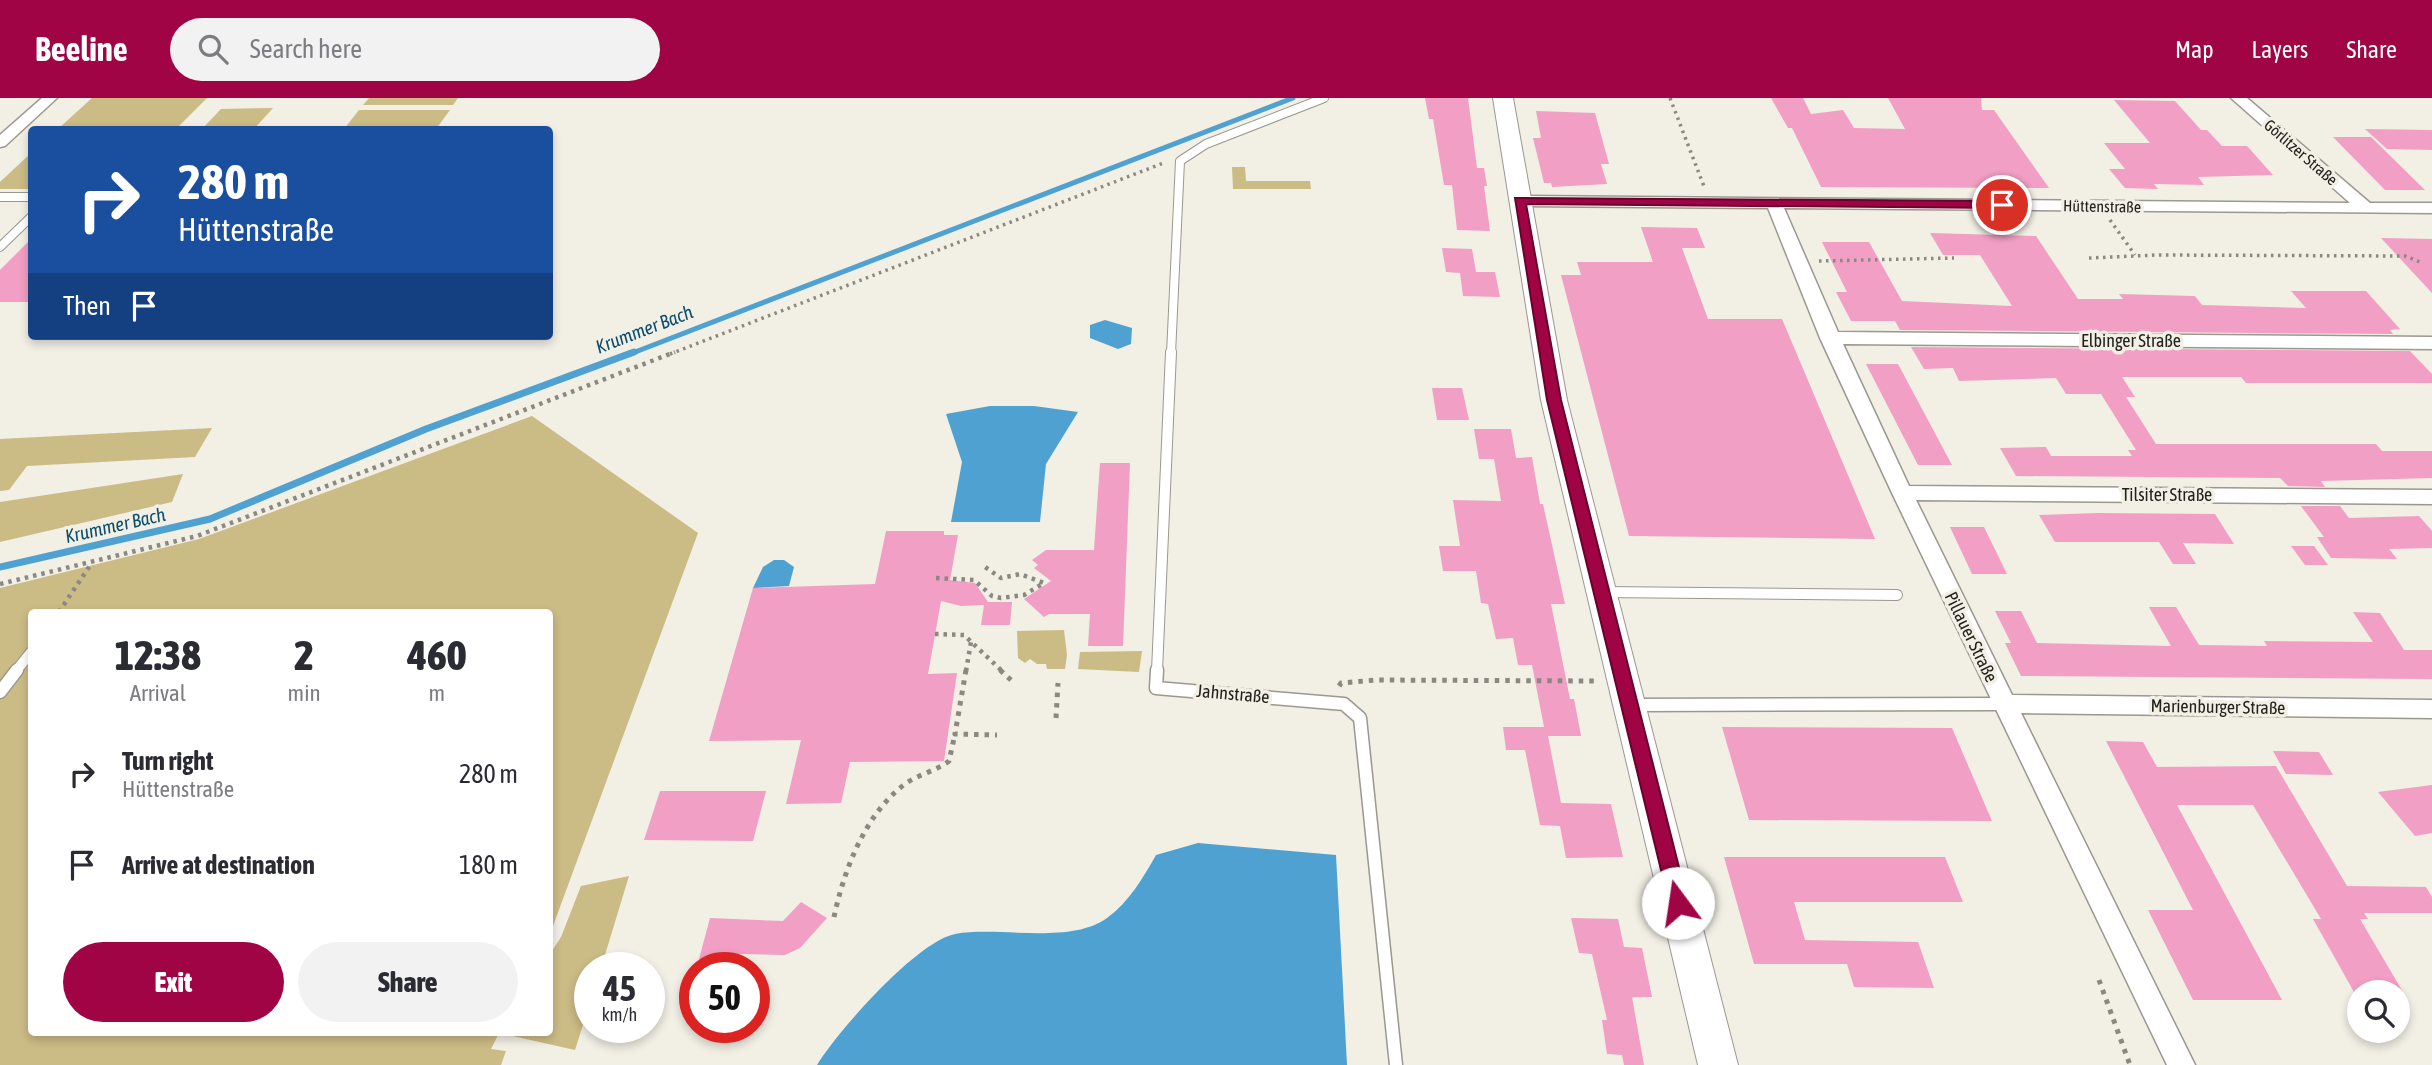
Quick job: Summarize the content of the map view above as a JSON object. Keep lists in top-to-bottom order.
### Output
{
  "streets": {
    "street": [
      "Görlitzer Straße",
      "Hüttenstraße",
      "Elbinger Straße",
      "Tilsiter Straße",
      "Pillauer Straße",
      "Marienburger Straße"
    ],
    "lane": ["Jahnstraße"]
  },
  "crossings": [
    ["Görlitzer Straße", "Hüttenstraße"],
    ["Hüttenstraße", "Pillauer Straße"],
    ["Elbinger Straße", "Pillauer Straße"],
    ["Tilsiter Straße", "Pillauer Straße"],
    ["Pillauer Straße", "Marienburger Straße"]
  ],
  "water": ["Krummer Bach"],
  "page": {
    "header": "Beeline",
    "search": "Search here",
    "nav": ["Map", "Layers", "Share"],
    "turn": ["280 m", "Hüttenstraße"],
    "then": "Then",
    "eta": [
      "12:38",
      "Arrival",
      "2",
      "min",
      "460",
      "m"
    ],
    "list": [
      {
        "name": "Turn right",
        "note": "Hüttenstraße",
        "value": "280 m"
      },
      {
        "name": "Arrive at destination",
        "value": "180 m"
      }
    ],
    "buttons": ["Exit", "Share"],
    "speed": "45 km/h",
    "limit": "50"
  }
}
